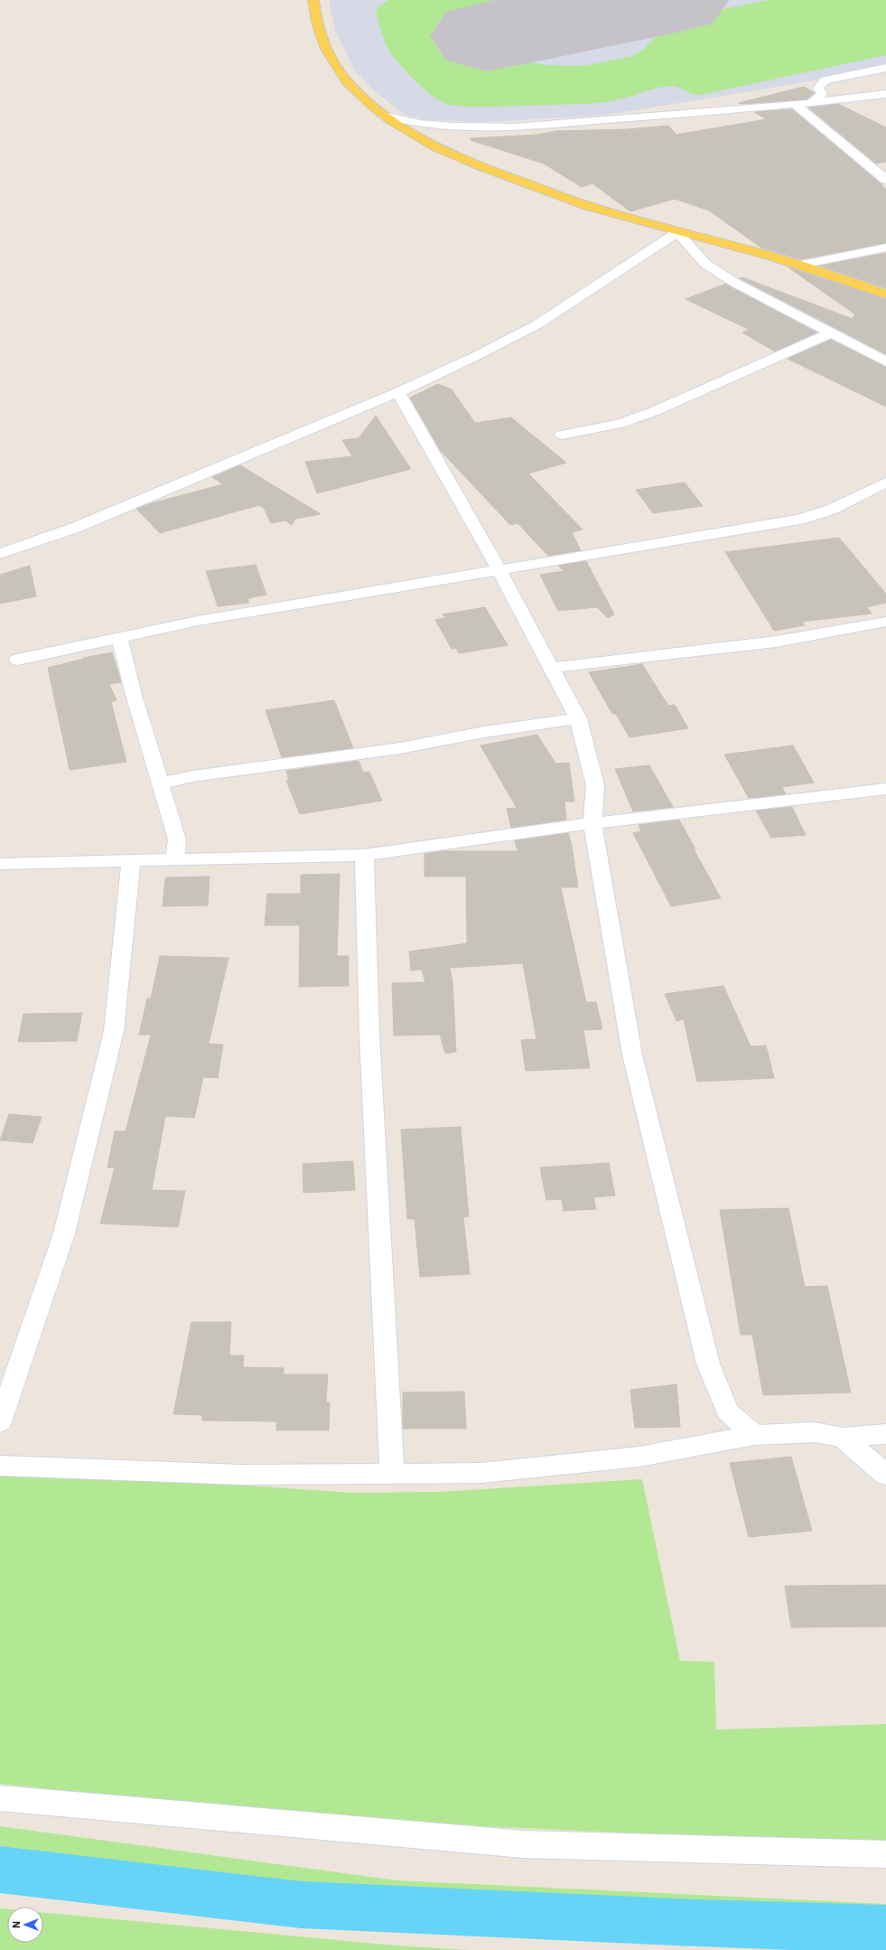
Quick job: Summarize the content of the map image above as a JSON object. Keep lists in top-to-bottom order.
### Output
{
  "north": "left"
}
